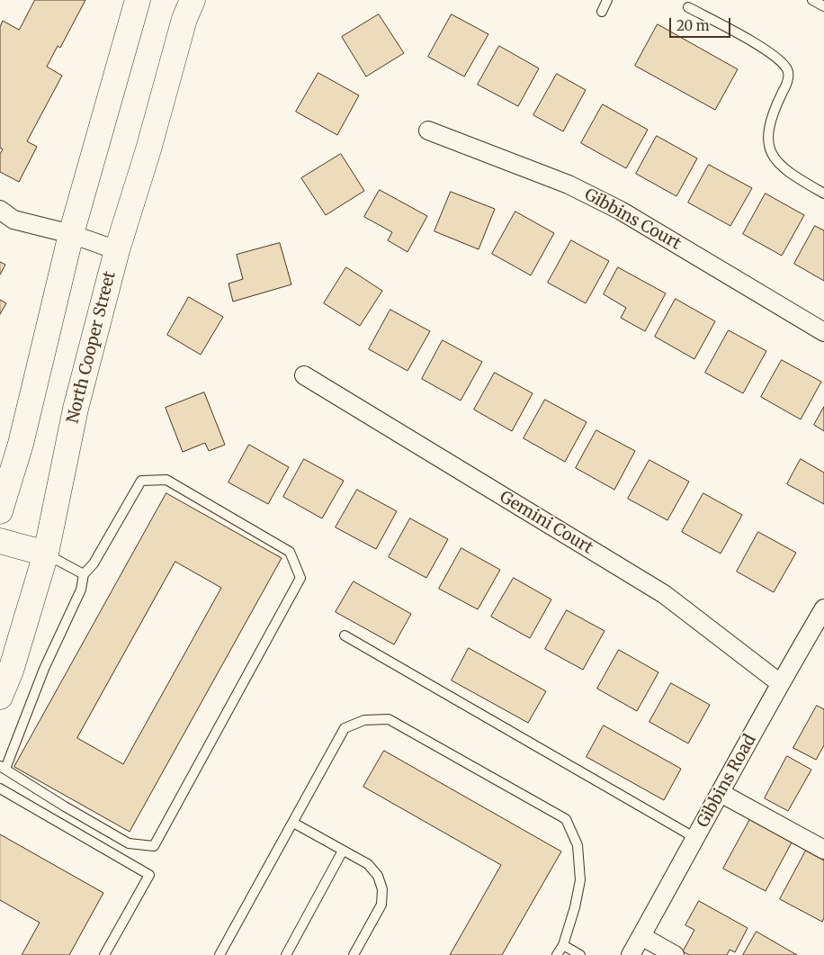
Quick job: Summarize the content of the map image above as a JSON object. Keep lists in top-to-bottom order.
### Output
{
  "streets": {
    "main road": ["North Cooper Street"],
    "street": ["Gibbins Court", "Gemini Court", "Gibbins Road"]
  },
  "crossings": [
    ["Gemini Court", "Gibbins Road"]
  ],
  "scale_bar": "20 m"
}
